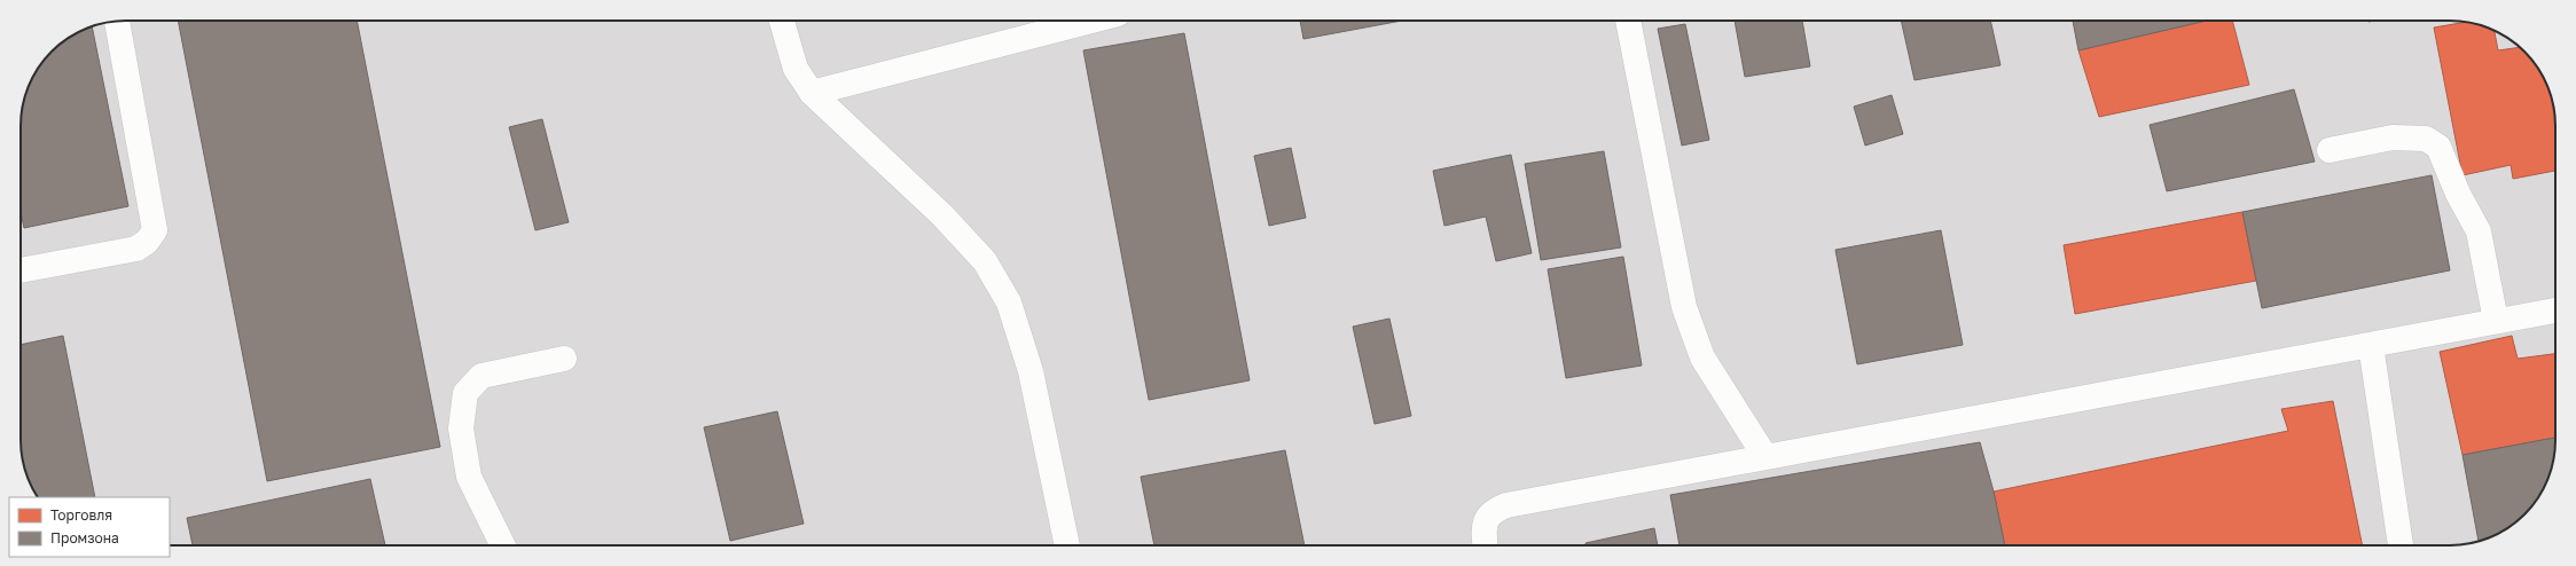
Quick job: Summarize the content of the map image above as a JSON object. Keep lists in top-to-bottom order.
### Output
{
  "legend": ["Торговля", "Промзона"]
}
